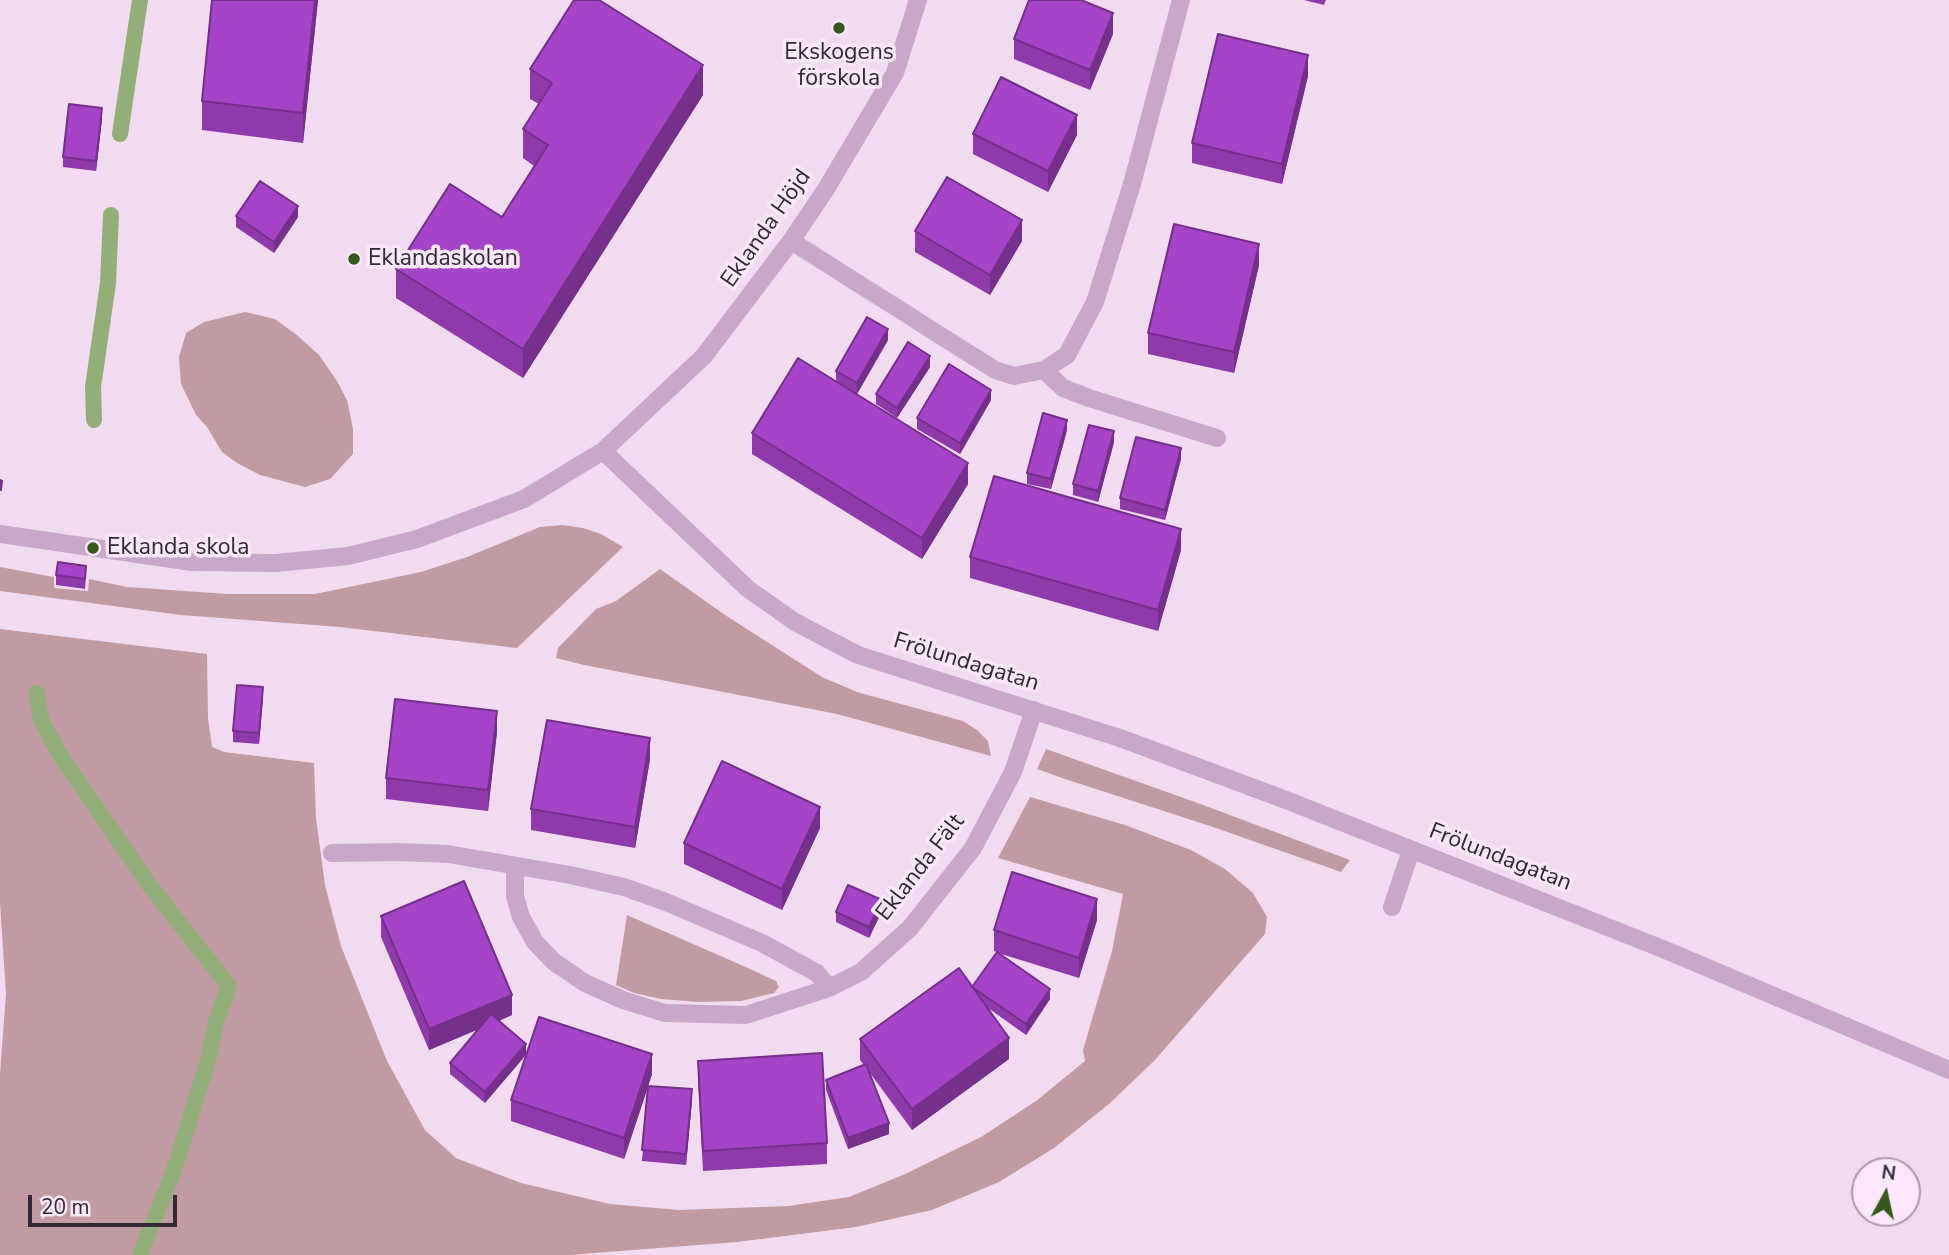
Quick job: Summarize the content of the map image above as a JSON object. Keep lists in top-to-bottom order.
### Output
{
  "streets": {
    "street": ["Eklanda Höjd", "Frölundagatan", "Eklanda Fält"]
  },
  "crossings": [
    ["Eklanda Höjd", "Frölundagatan"],
    ["Frölundagatan", "Eklanda Fält"]
  ],
  "places": ["Ekskogens förskola", "Eklandaskolan", "Eklanda skola"],
  "scale_bar": "20 m",
  "north": "top"
}
